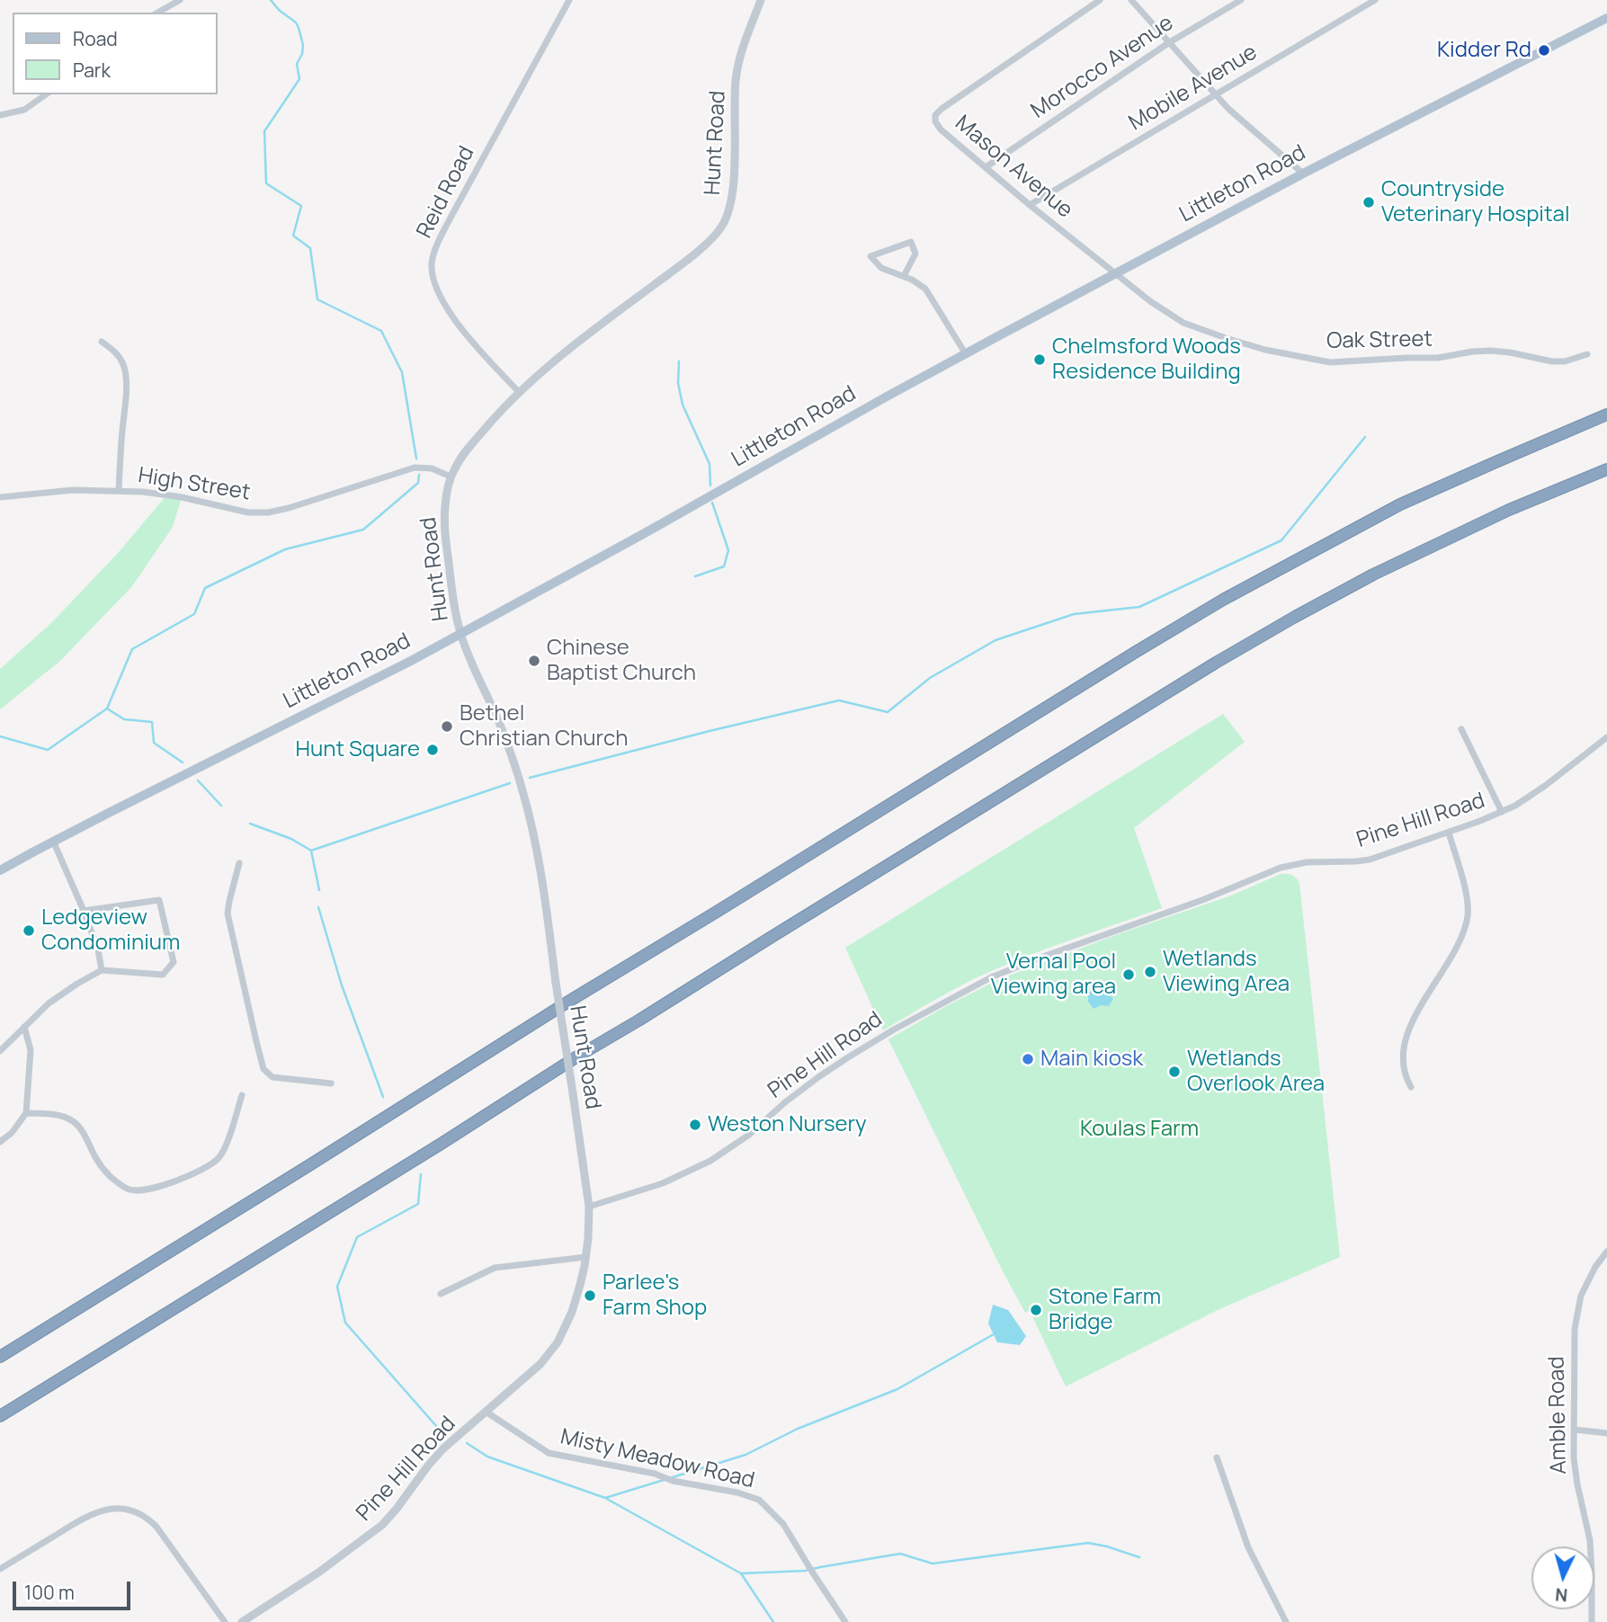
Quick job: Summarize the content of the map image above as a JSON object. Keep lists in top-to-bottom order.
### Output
{
  "streets": {
    "main road": ["Littleton Road"],
    "street": [
      "Morocco Avenue",
      "Mobile Avenue",
      "Hunt Road",
      "Mason Avenue",
      "Reid Road",
      "Oak Street",
      "High Street",
      "Pine Hill Road",
      "Amble Road",
      "Misty Meadow Road"
    ]
  },
  "crossings": [
    ["Morocco Avenue", "Mason Avenue"],
    ["Mobile Avenue", "Mason Avenue"],
    ["Hunt Road", "Littleton Road"],
    ["Hunt Road", "Reid Road"],
    ["Hunt Road", "High Street"],
    ["Hunt Road", "Pine Hill Road"],
    ["Mason Avenue", "Littleton Road"],
    ["Mason Avenue", "Oak Street"],
    ["Littleton Road", "Oak Street"],
    ["Pine Hill Road", "Misty Meadow Road"]
  ],
  "parks": ["Koulas Farm"],
  "places": [
    "Kidder Rd",
    "Countryside Veterinary Hospital",
    "Chelmsford Woods Residence Building",
    "Chinese Baptist Church",
    "Bethel Christian Church",
    "Hunt Square",
    "Ledgeview Condominium",
    "Wetlands Viewing Area",
    "Vernal Pool Viewing area",
    "Main kiosk",
    "Wetlands Overlook Area",
    "Weston Nursery",
    "Parlee's Farm Shop",
    "Stone Farm Bridge"
  ],
  "legend": ["Road", "Park"],
  "scale_bar": "100 m",
  "north": "bottom"
}
